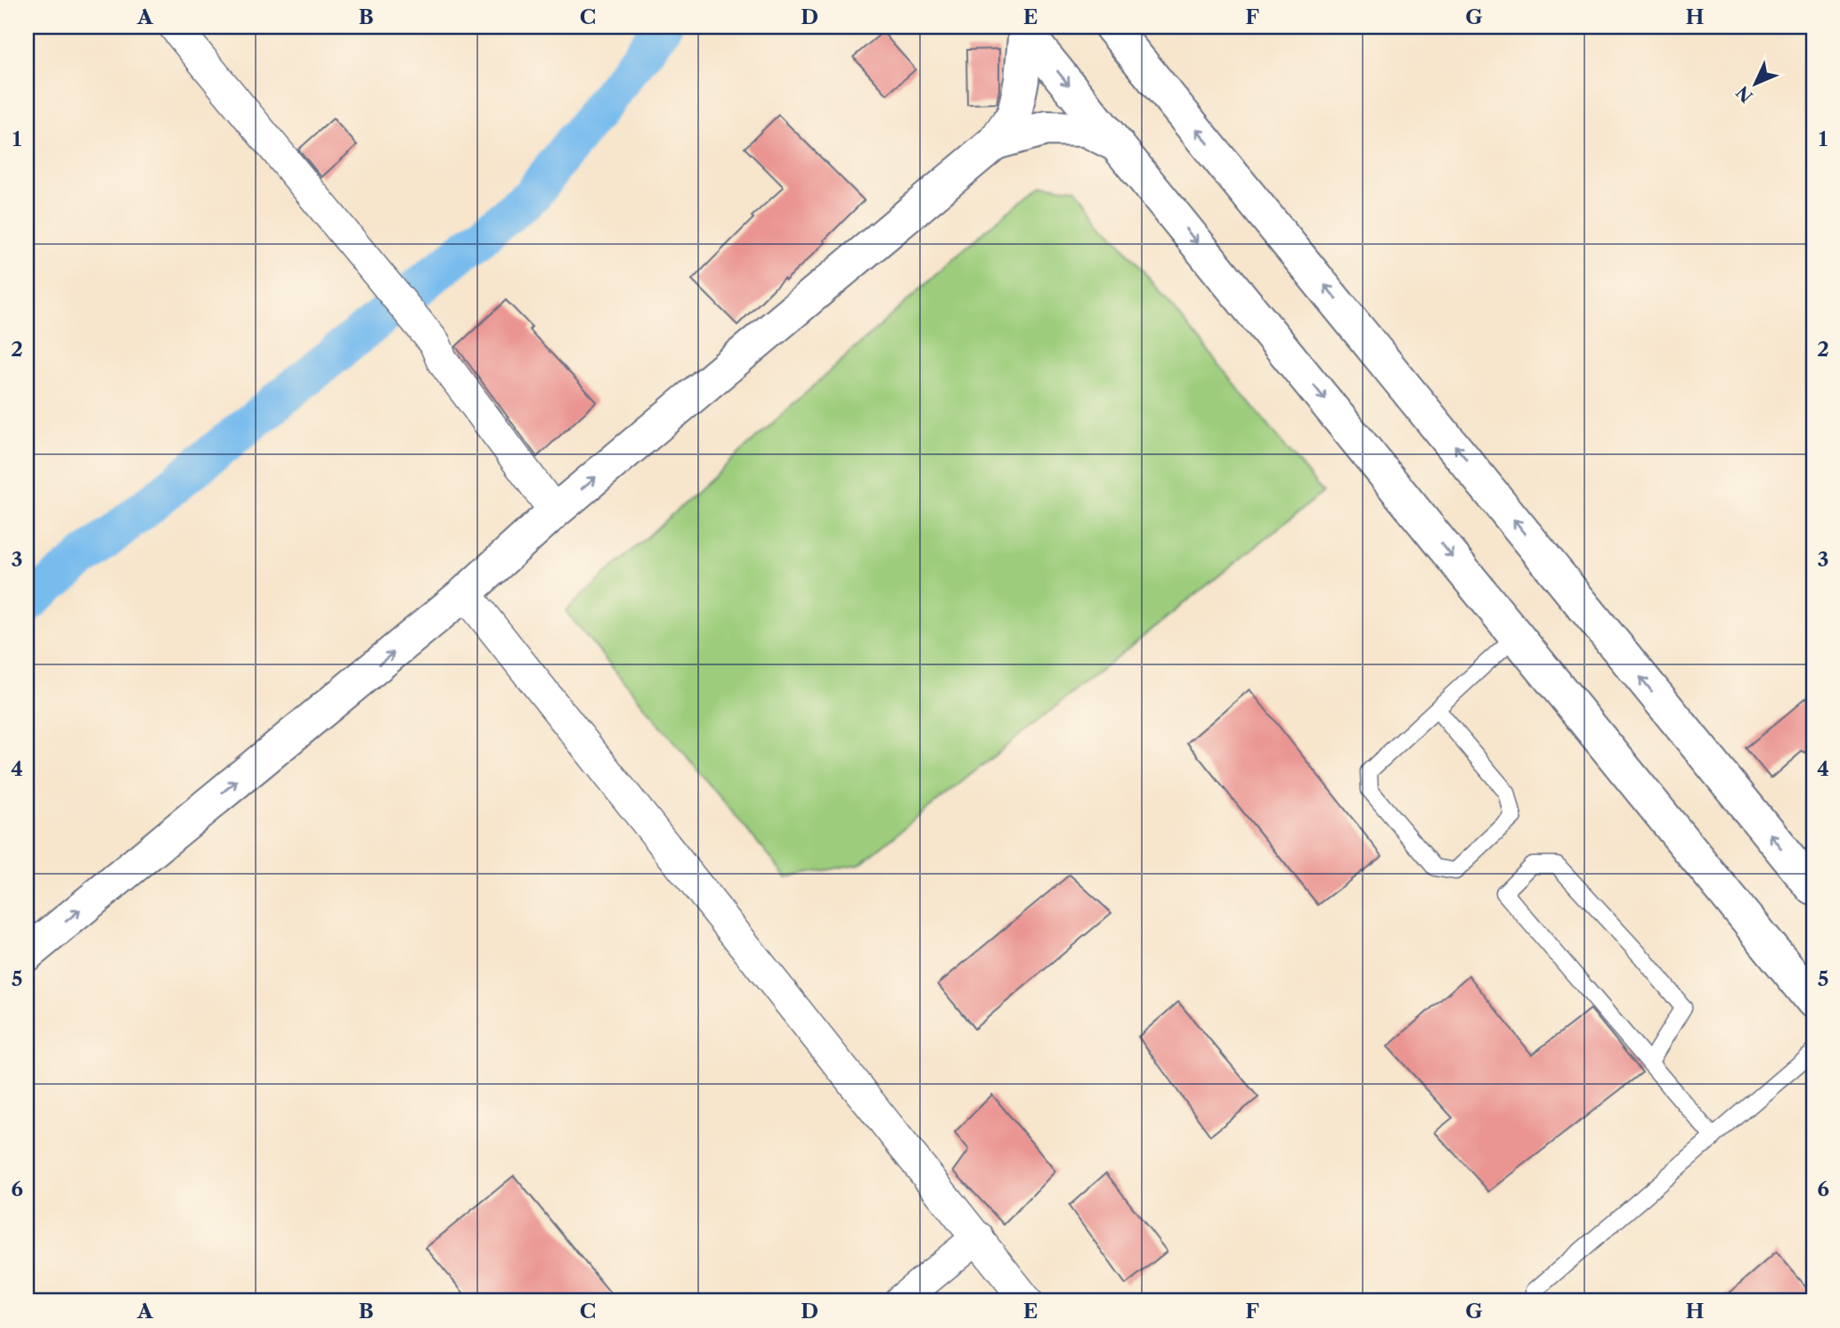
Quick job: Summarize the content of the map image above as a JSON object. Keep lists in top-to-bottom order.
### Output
{
  "north": "bottom left",
  "grid": {
    "columns": [
      "A",
      "B",
      "C",
      "D",
      "E",
      "F",
      "G",
      "H"
    ],
    "rows": [
      "1",
      "2",
      "3",
      "4",
      "5",
      "6"
    ]
  }
}
